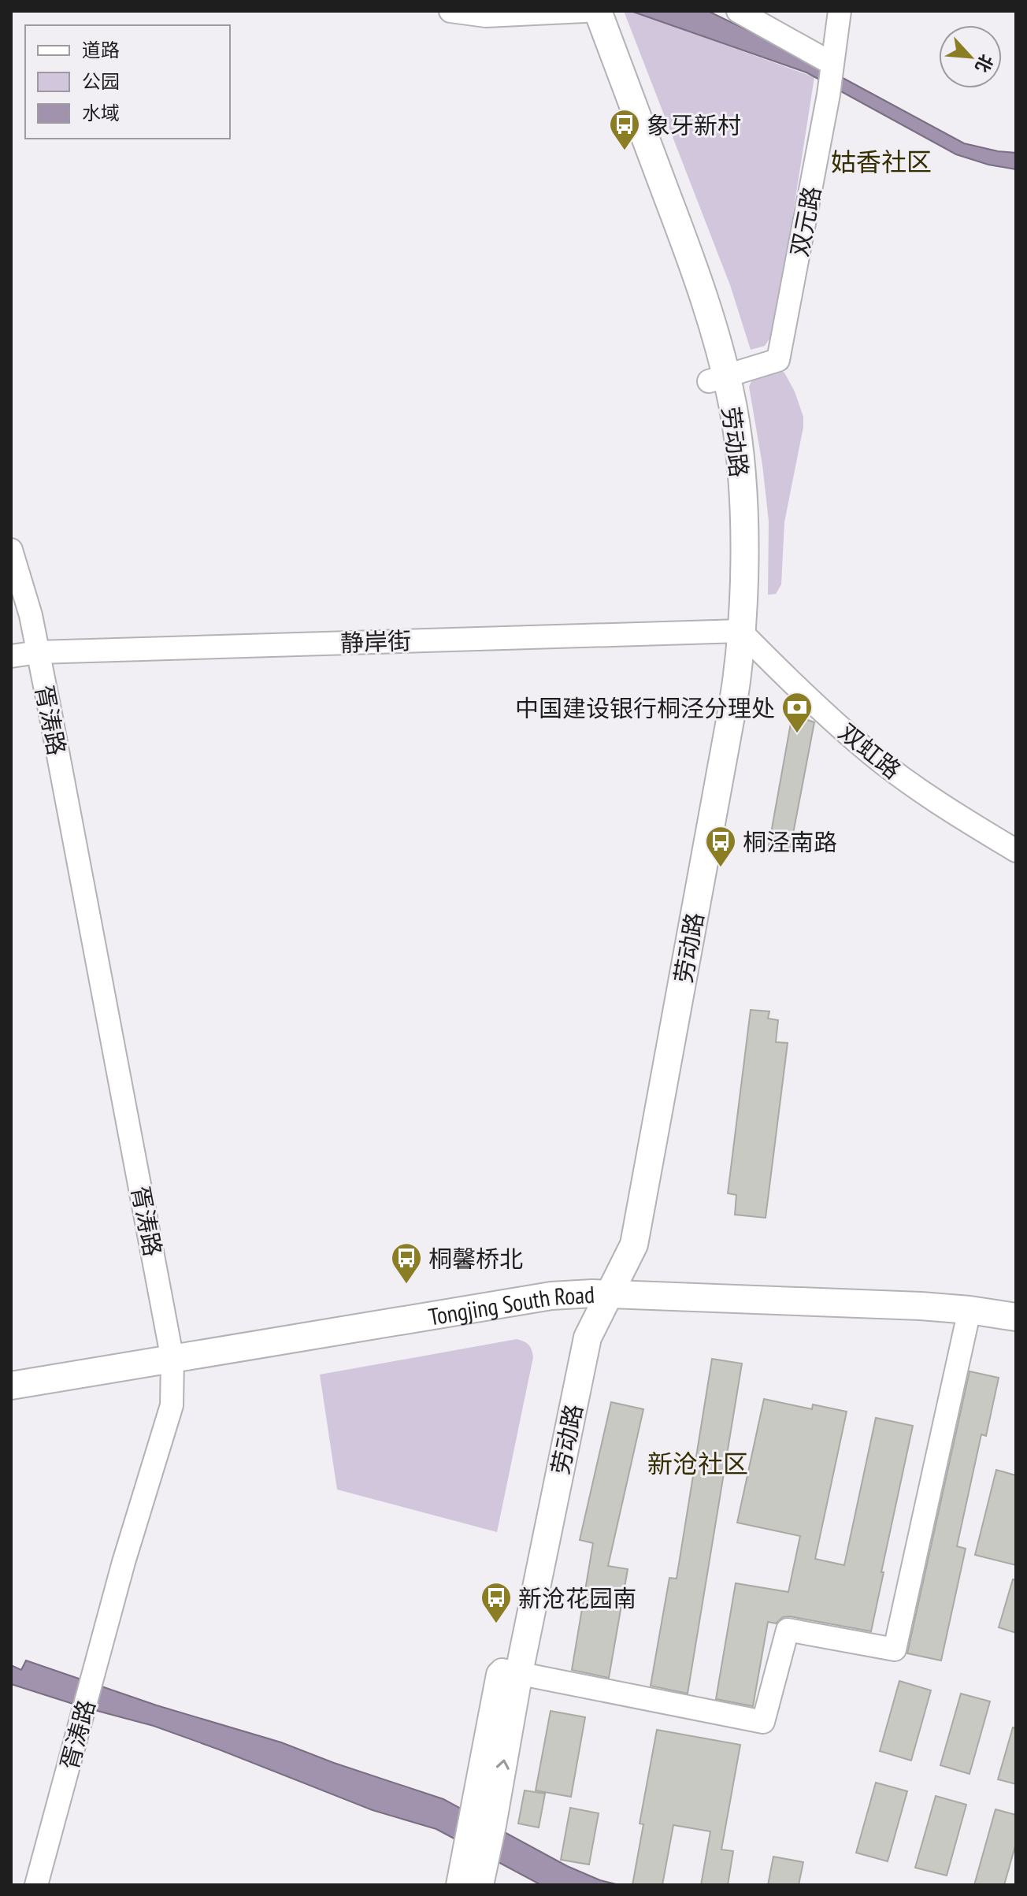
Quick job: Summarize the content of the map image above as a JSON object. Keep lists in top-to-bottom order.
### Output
{
  "streets": {
    "main road": ["劳动路", "Tongjing South Road"],
    "street": [
      "双元路",
      "静岸街",
      "胥涛路",
      "双虹路"
    ]
  },
  "crossings": [
    ["双元路", "劳动路"],
    ["劳动路", "静岸街"],
    ["劳动路", "双虹路"],
    ["劳动路", "Tongjing South Road"],
    ["静岸街", "胥涛路"],
    ["静岸街", "双虹路"],
    ["胥涛路", "Tongjing South Road"]
  ],
  "districts": ["姑香社区", "新沧社区"],
  "places": {
    "bus stop": [
      "象牙新村",
      "桐泾南路",
      "桐馨桥北",
      "新沧花园南"
    ],
    "bank": ["中国建设银行桐泾分理处"]
  },
  "legend": ["道路", "公园", "水域"],
  "north": "bottom right"
}
